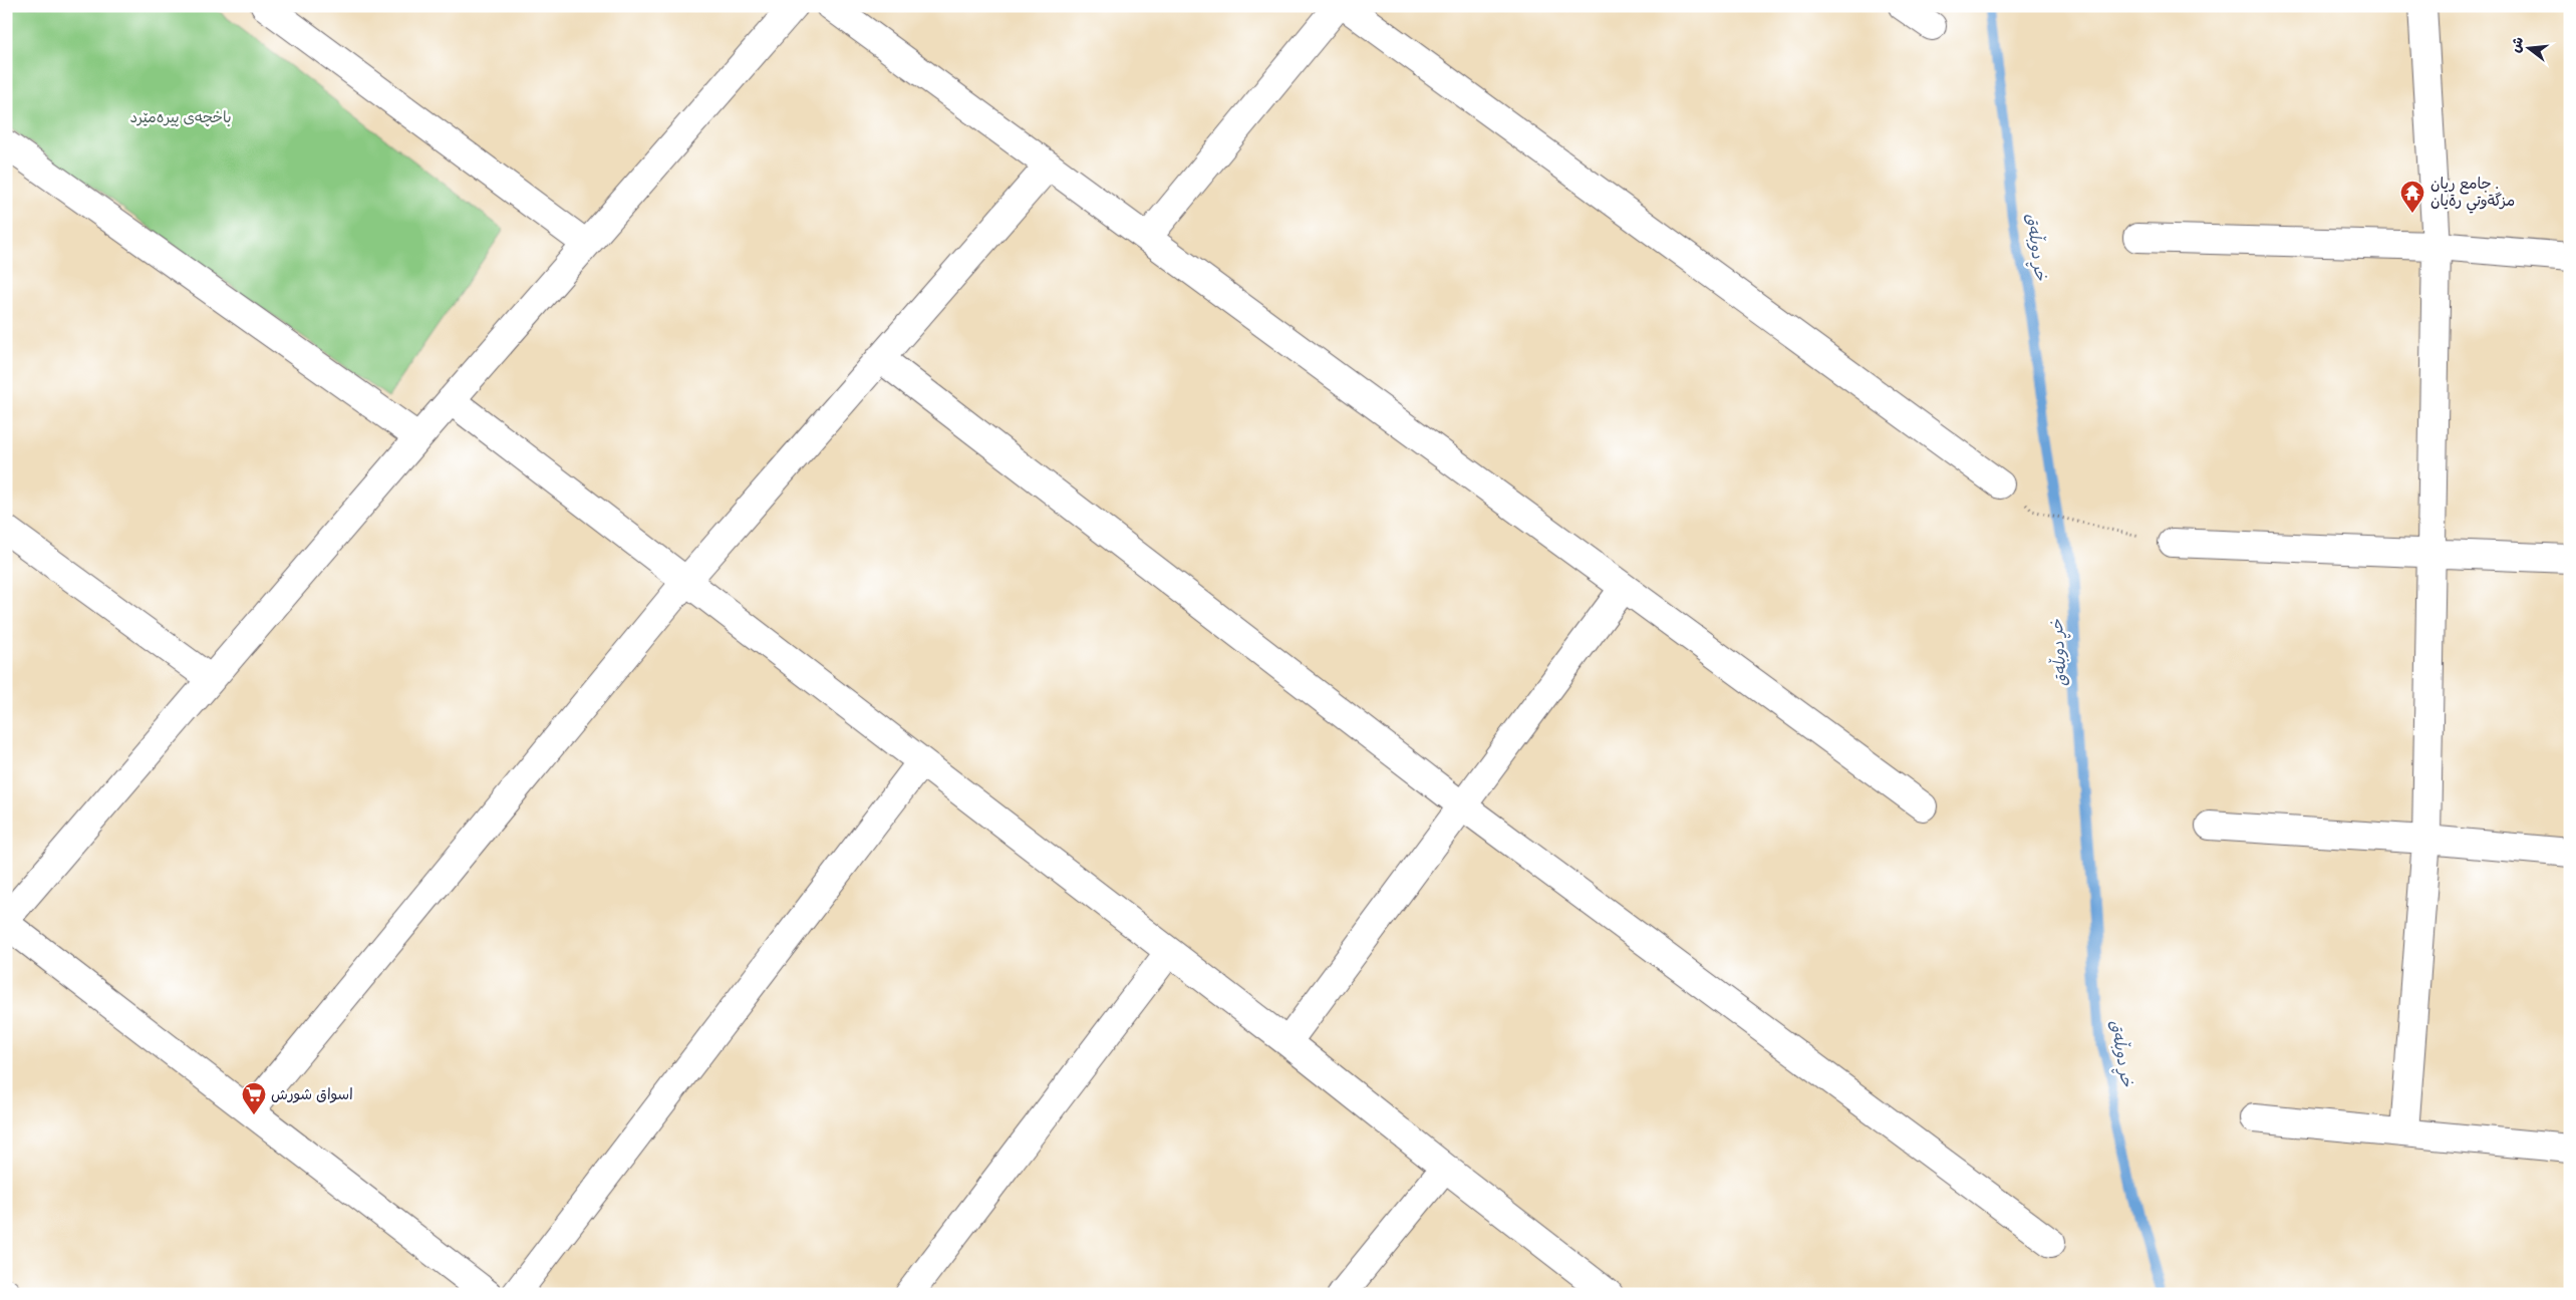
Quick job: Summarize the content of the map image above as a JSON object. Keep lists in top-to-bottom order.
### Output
{
  "water": ["خڕ دوبڵەق"],
  "parks": ["باخچەی پیرەمێرد"],
  "places": {
    "temple": ["جامع ريان . مزگةوتي رةيان"],
    "supermarket": ["اسواق شورش"]
  },
  "north": "left"
}
